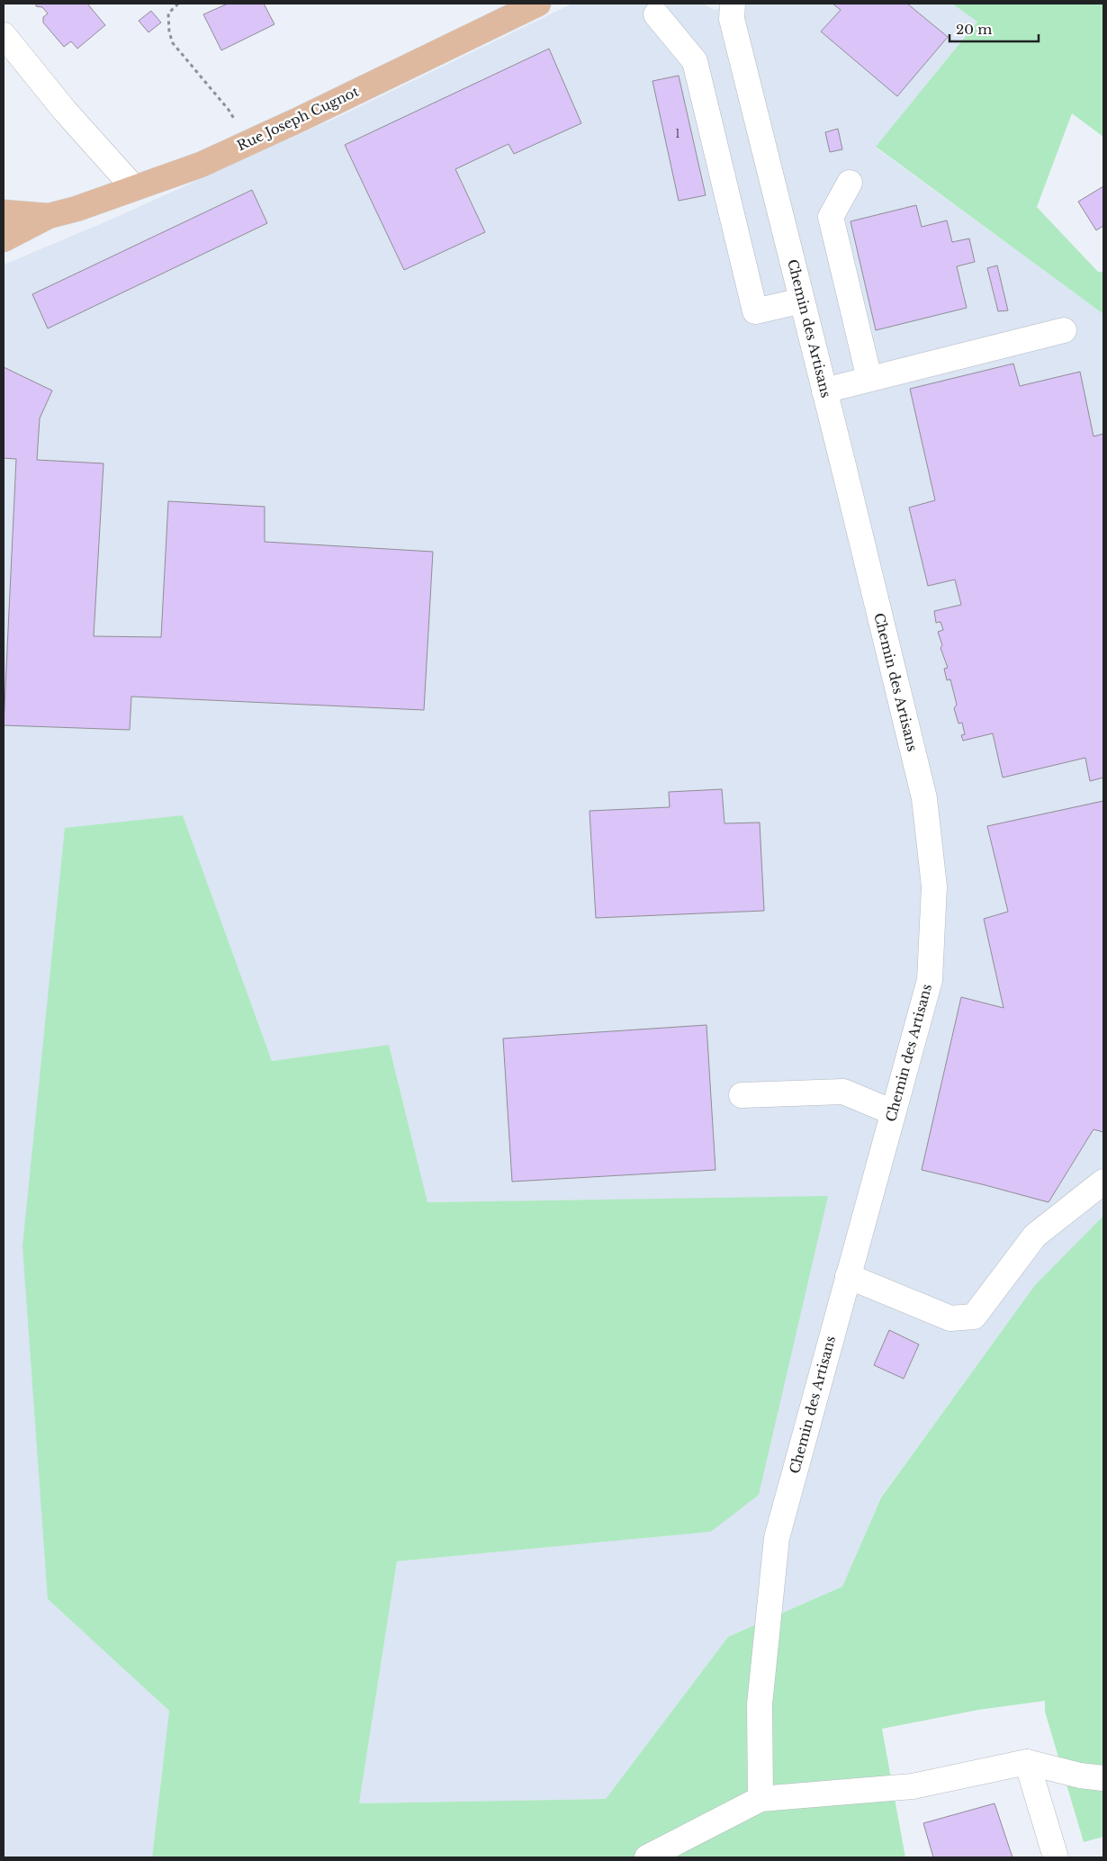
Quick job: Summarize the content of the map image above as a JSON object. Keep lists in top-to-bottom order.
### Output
{
  "streets": {
    "main road": ["Rue Joseph Cugnot"],
    "street": ["Chemin des Artisans"]
  },
  "house_numbers": ["1"],
  "scale_bar": "20 m"
}
